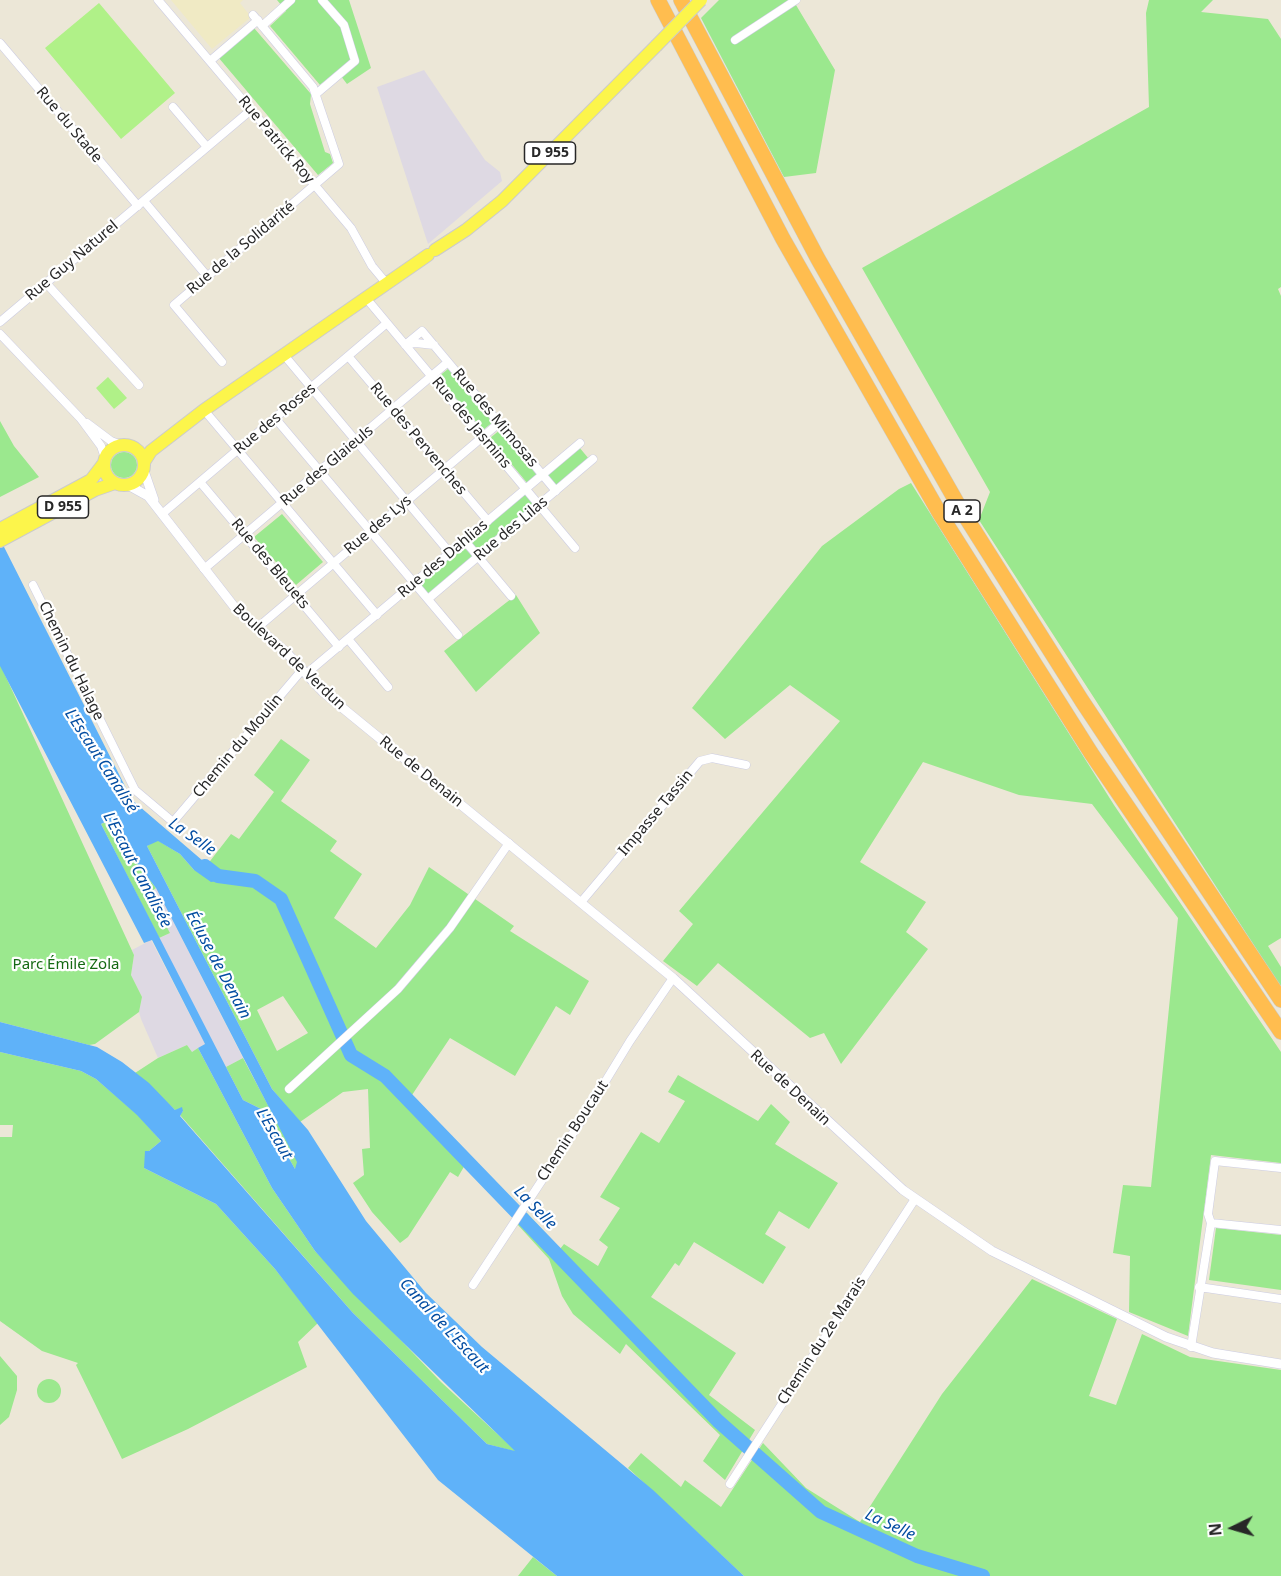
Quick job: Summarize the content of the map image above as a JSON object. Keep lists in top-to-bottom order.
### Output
{
  "streets": {
    "highway": ["A 2"],
    "main road": ["D 955"],
    "street": [
      "Rue du Stade",
      "Rue Patrick Roy",
      "Rue de la Solidarité",
      "Rue Guy Naturel",
      "Rue des Mimosas",
      "Rue des Roses",
      "Rue des Jasmins",
      "Rue des Pervenches",
      "Rue des Glaieuls",
      "Rue des Lys",
      "Rue des Lilas",
      "Rue des Dahlias",
      "Rue des Bleuets",
      "Boulevard de Verdun",
      "Chemin du Halage",
      "Chemin du Moulin",
      "Rue de Denain",
      "Impasse Tassin",
      "Chemin Boucaut",
      "Chemin du 2e Marais"
    ]
  },
  "crossings": [
    ["Rue du Stade", "Rue Guy Naturel"],
    ["Rue Patrick Roy", "Rue de la Solidarité"],
    ["Rue Patrick Roy", "Rue Guy Naturel"],
    ["D 955", "Boulevard de Verdun"],
    ["Rue des Mimosas", "Rue des Jasmins"],
    ["Rue des Mimosas", "Rue des Glaieuls"],
    ["Rue des Mimosas", "Rue des Lys"],
    ["Rue des Mimosas", "Rue des Lilas"],
    ["Rue des Mimosas", "Rue des Dahlias"],
    ["Rue des Roses", "Rue des Jasmins"],
    ["Rue des Roses", "Rue des Pervenches"],
    ["Rue des Roses", "Rue des Bleuets"],
    ["Rue des Roses", "Boulevard de Verdun"],
    ["Rue des Jasmins", "Rue des Glaieuls"],
    ["Rue des Jasmins", "Rue des Lys"],
    ["Rue des Jasmins", "Rue des Lilas"],
    ["Rue des Jasmins", "Rue des Dahlias"],
    ["Rue des Pervenches", "Rue des Glaieuls"],
    ["Rue des Pervenches", "Rue des Lys"],
    ["Rue des Pervenches", "Rue des Dahlias"],
    ["Rue des Glaieuls", "Rue des Bleuets"],
    ["Rue des Glaieuls", "Boulevard de Verdun"],
    ["Rue des Lys", "Rue des Bleuets"],
    ["Rue des Lys", "Boulevard de Verdun"],
    ["Rue des Dahlias", "Rue des Bleuets"],
    ["Rue des Dahlias", "Boulevard de Verdun"],
    ["Rue des Dahlias", "Chemin du Moulin"],
    ["Boulevard de Verdun", "Chemin du Moulin"],
    ["Boulevard de Verdun", "Rue de Denain"],
    ["Chemin du Halage", "Chemin du Moulin"],
    ["Rue de Denain", "Impasse Tassin"],
    ["Rue de Denain", "Chemin Boucaut"],
    ["Rue de Denain", "Chemin du 2e Marais"]
  ],
  "water": [
    "L'Escaut Canalisé",
    "La Selle",
    "L'Escaut Canalisée",
    "Écluse de Denain",
    "L'Escaut",
    "Canal de L'Escaut"
  ],
  "parks": ["Parc Émile Zola"],
  "north": "left"
}
